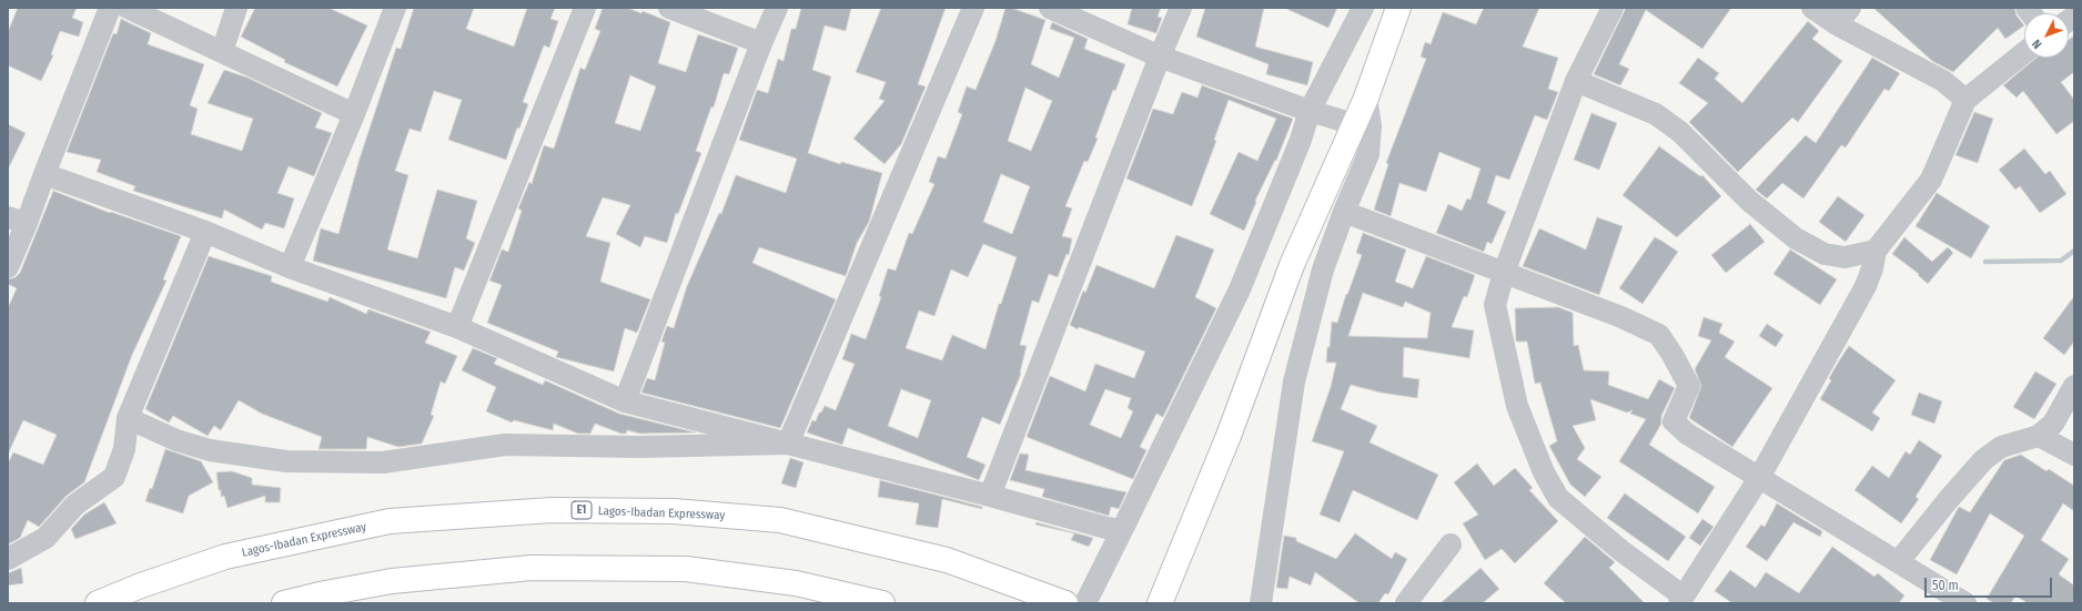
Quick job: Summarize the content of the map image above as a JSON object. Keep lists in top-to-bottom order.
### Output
{
  "streets": {
    "main road": ["E1", "Lagos-Ibadan Expressway"]
  },
  "scale_bar": "50 m",
  "north": "bottom left"
}
